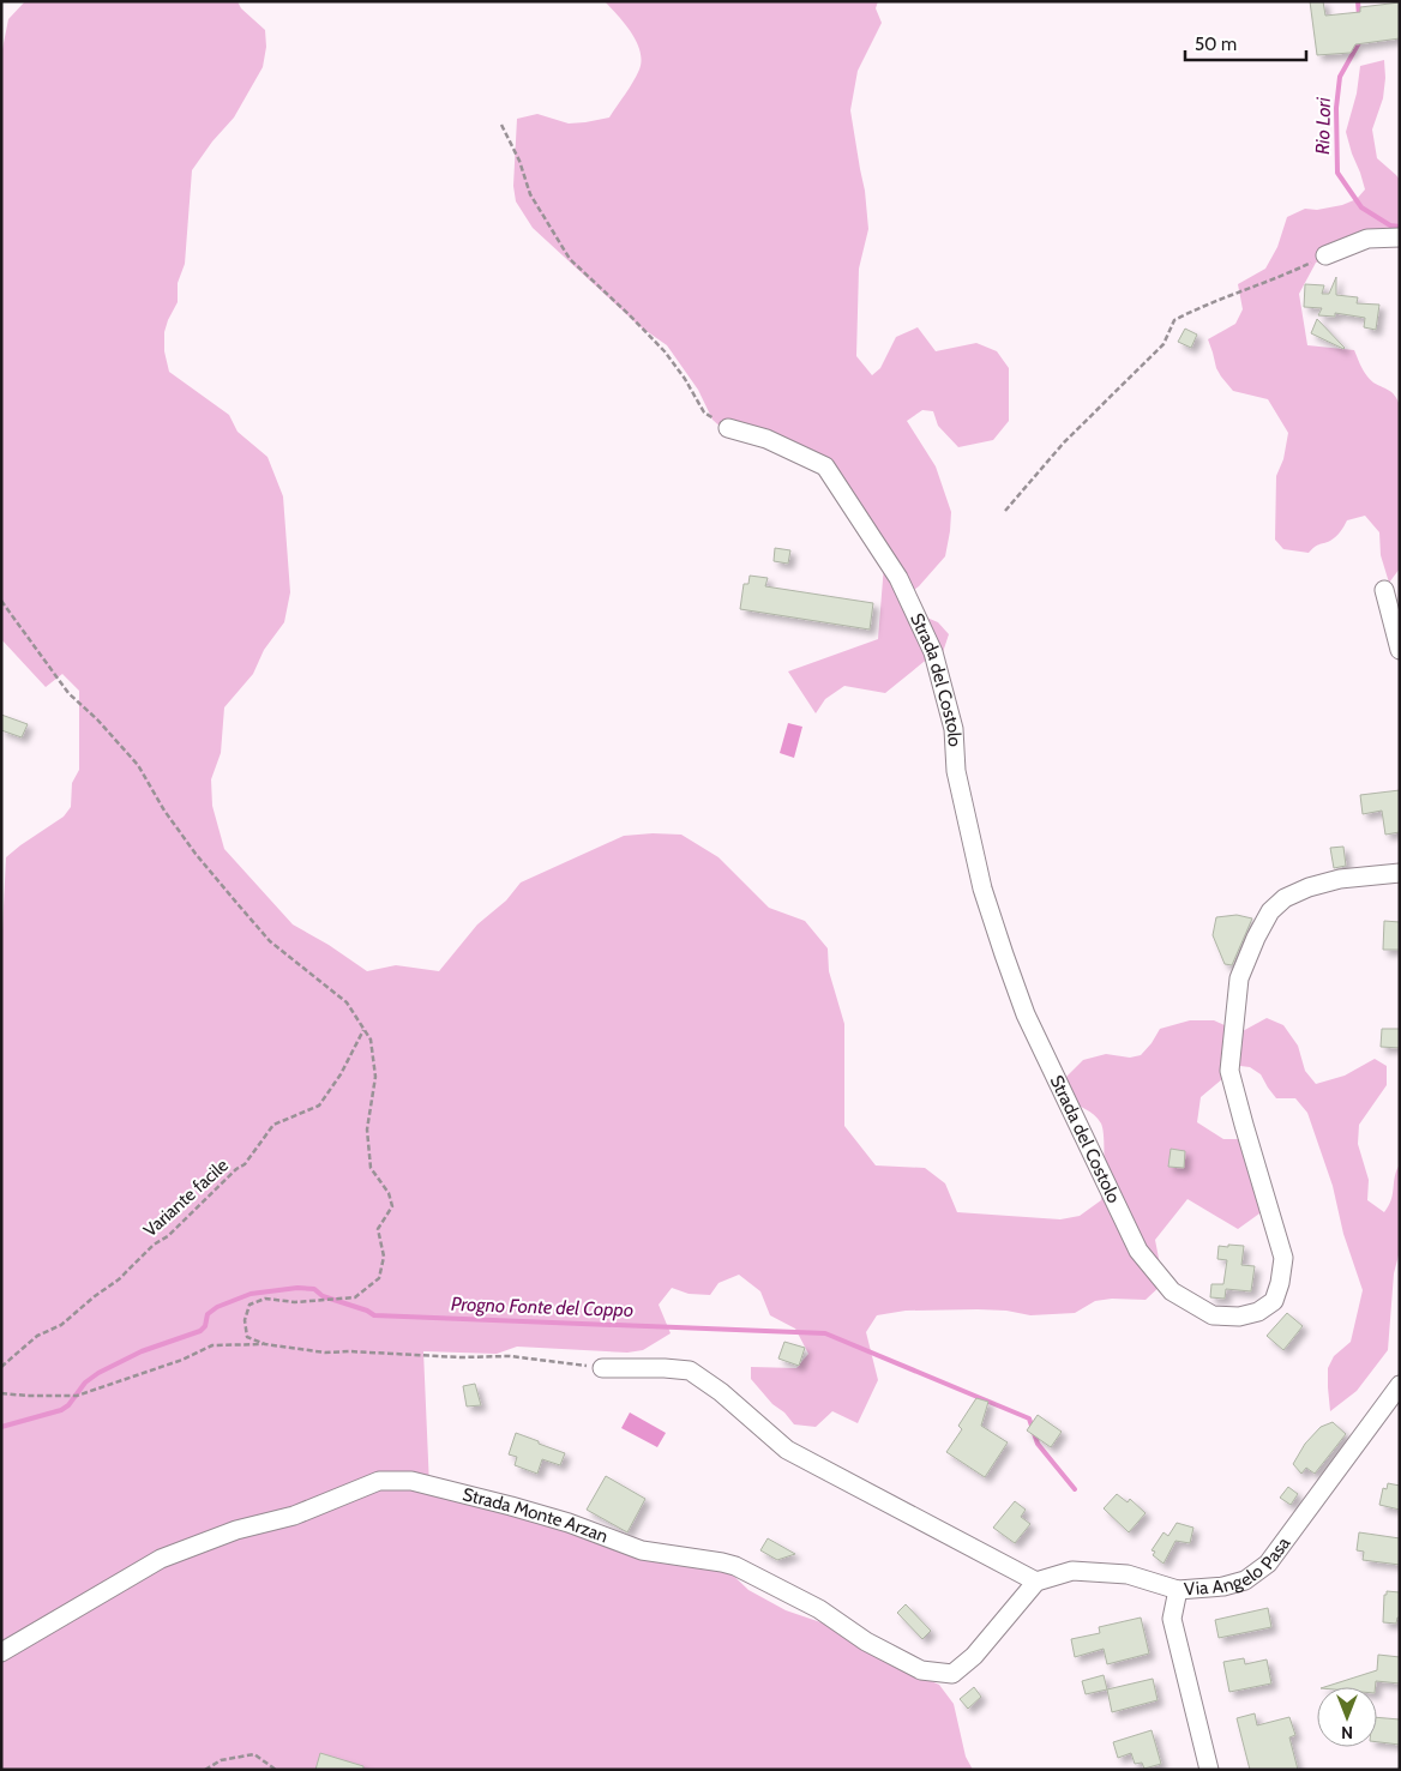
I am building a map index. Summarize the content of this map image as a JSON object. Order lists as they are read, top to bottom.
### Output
{
  "streets": {
    "street": ["Strada del Costolo", "Strada Monte Arzan", "Via Angelo Pasa"],
    "path": ["Variante facile"]
  },
  "water": ["Rio Lori", "Progno Fonte del Coppo"],
  "scale_bar": "50 m",
  "north": "bottom"
}
